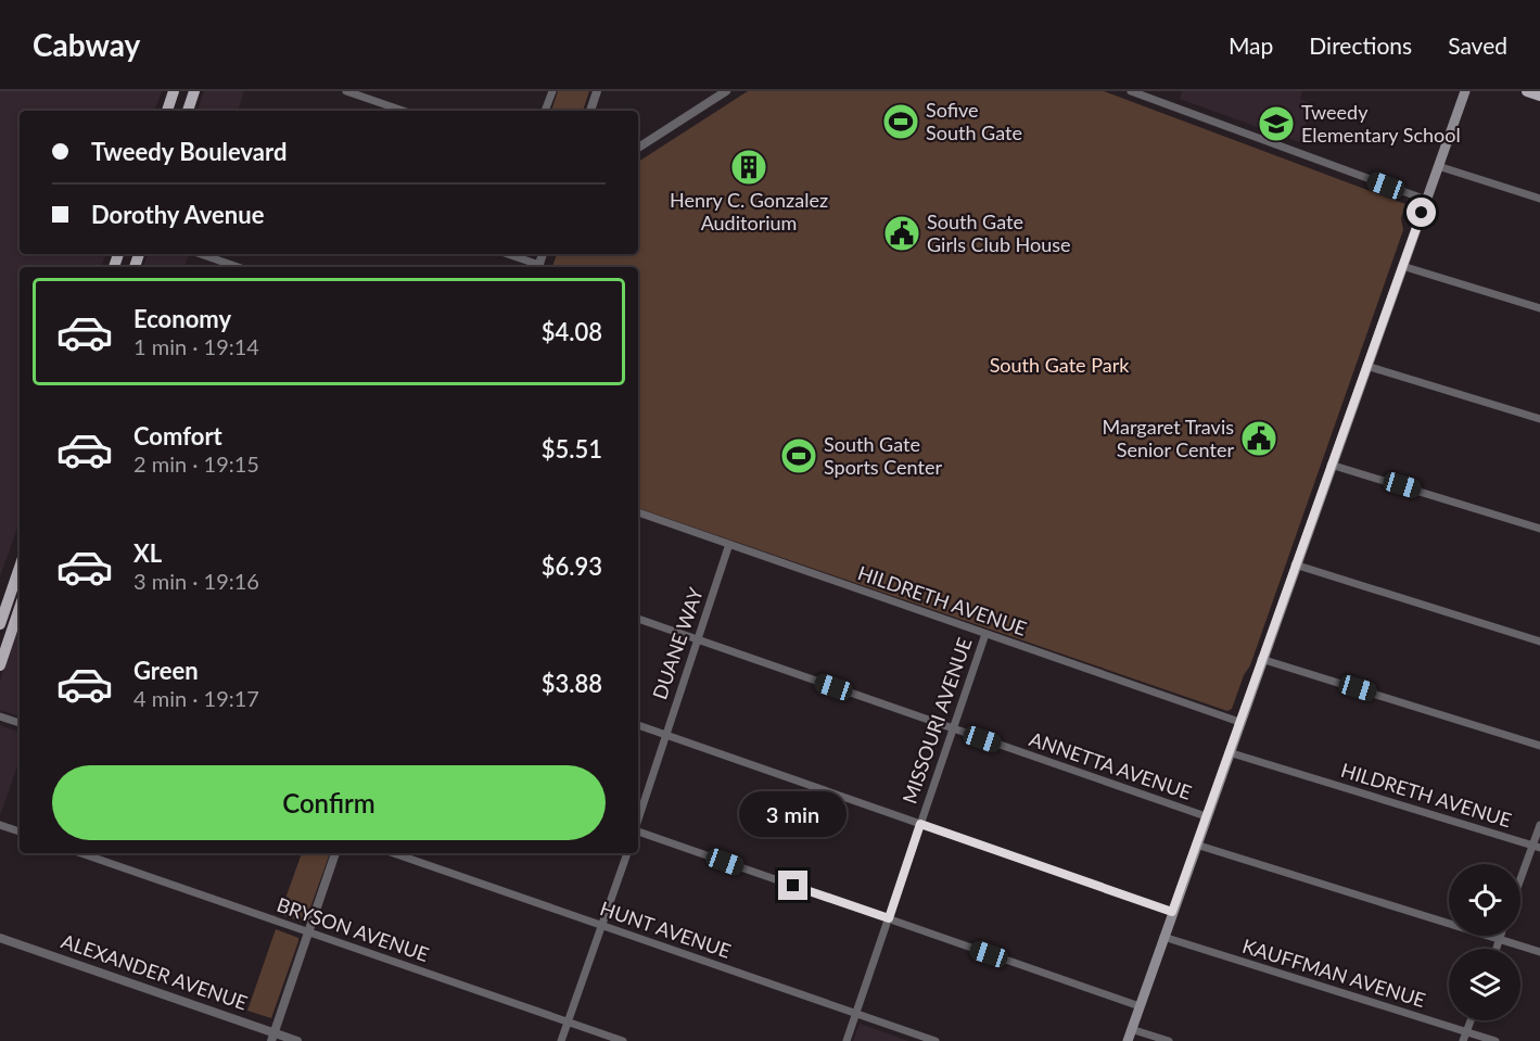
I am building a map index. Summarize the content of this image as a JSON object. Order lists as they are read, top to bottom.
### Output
{
  "streets": {
    "street": [
      "HILDRETH AVENUE",
      "DUANE WAY",
      "MISSOURI AVENUE",
      "ANNETTA AVENUE",
      "BRYSON AVENUE",
      "HUNT AVENUE",
      "ALEXANDER AVENUE",
      "KAUFFMAN AVENUE"
    ]
  },
  "crossings": [
    ["HILDRETH AVENUE", "DUANE WAY"],
    ["HILDRETH AVENUE", "MISSOURI AVENUE"],
    ["DUANE WAY", "ANNETTA AVENUE"],
    ["MISSOURI AVENUE", "ANNETTA AVENUE"],
    ["MISSOURI AVENUE", "HUNT AVENUE"]
  ],
  "parks": ["South Gate Park"],
  "places": {
    "sports": ["Sofive South Gate", "South Gate Sports Center"],
    "school or university": ["Tweedy Elementary School"],
    "building": ["Henry C. Gonzalez Auditorium"],
    "public building": ["South Gate Girls Club House", "Margaret Travis Senior Center"]
  },
  "page": {
    "header": "Cabway",
    "nav": ["Map", "Directions", "Saved"],
    "banner": ["Tweedy Boulevard", "Dorothy Avenue"],
    "list": [
      {
        "name": "Economy",
        "note": "1 min · 19:14",
        "value": "$4.08"
      },
      {
        "name": "Comfort",
        "note": "2 min · 19:15",
        "value": "$5.51"
      },
      {
        "name": "XL",
        "note": "3 min · 19:16",
        "value": "$6.93"
      },
      {
        "name": "Green",
        "note": "4 min · 19:17",
        "value": "$3.88"
      }
    ],
    "buttons": "Confirm",
    "bubble": "3 min"
  }
}
